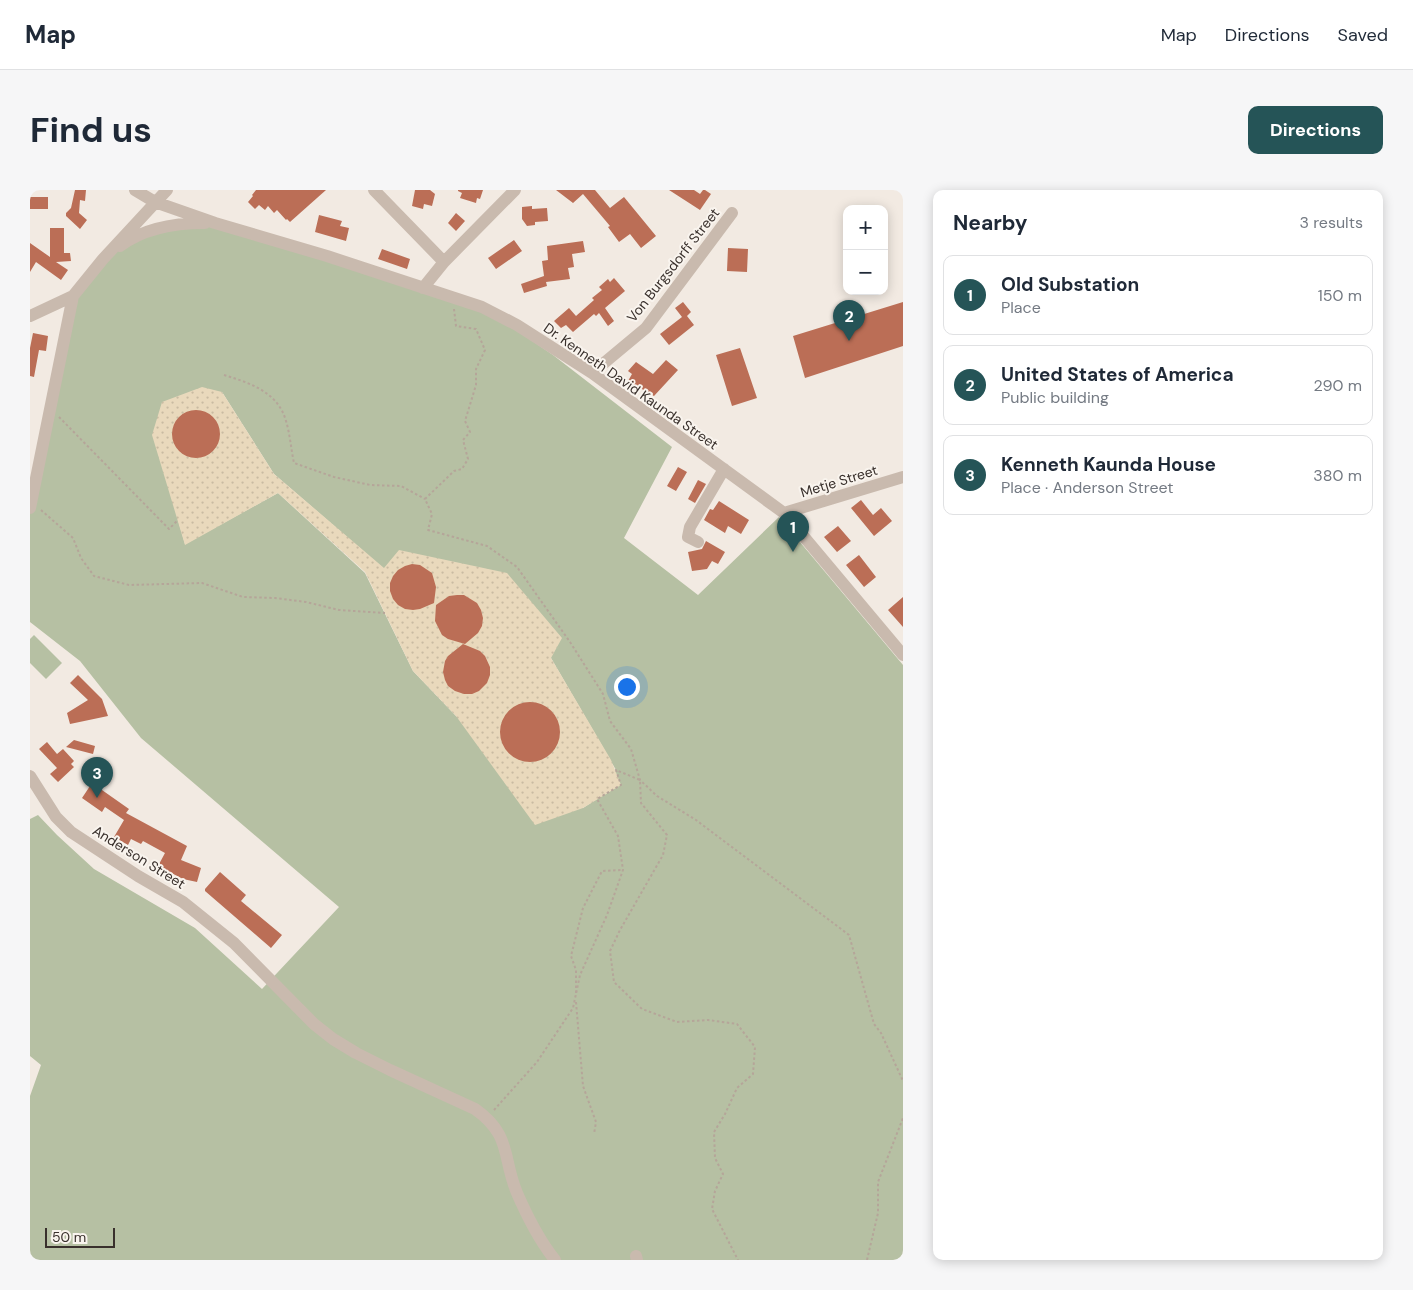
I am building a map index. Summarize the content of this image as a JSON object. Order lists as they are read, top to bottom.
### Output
{
  "streets": {
    "street": [
      "Von Burgsdorff Street",
      "Dr. Kenneth David Kaunda Street",
      "Metje Street",
      "Anderson Street"
    ]
  },
  "crossings": [
    ["Von Burgsdorff Street", "Dr. Kenneth David Kaunda Street"],
    ["Dr. Kenneth David Kaunda Street", "Metje Street"]
  ],
  "scale_bar": "50 m",
  "page": {
    "header": "Map",
    "nav": ["Map", "Directions", "Saved"],
    "buttons": "Directions",
    "title": "Find us",
    "heading": ["Nearby", "3 results"],
    "map_buttons": ["+", "−"],
    "list": [
      {
        "mark": "1",
        "name": "Old Substation",
        "note": "Place",
        "value": "150 m"
      },
      {
        "mark": "2",
        "name": "United States of America",
        "note": "Public building",
        "value": "290 m"
      },
      {
        "mark": "3",
        "name": "Kenneth Kaunda House",
        "note": "Place · Anderson Street",
        "value": "380 m"
      }
    ],
    "pins": ["2", "1", "3"],
    "scale": "50 m"
  }
}
